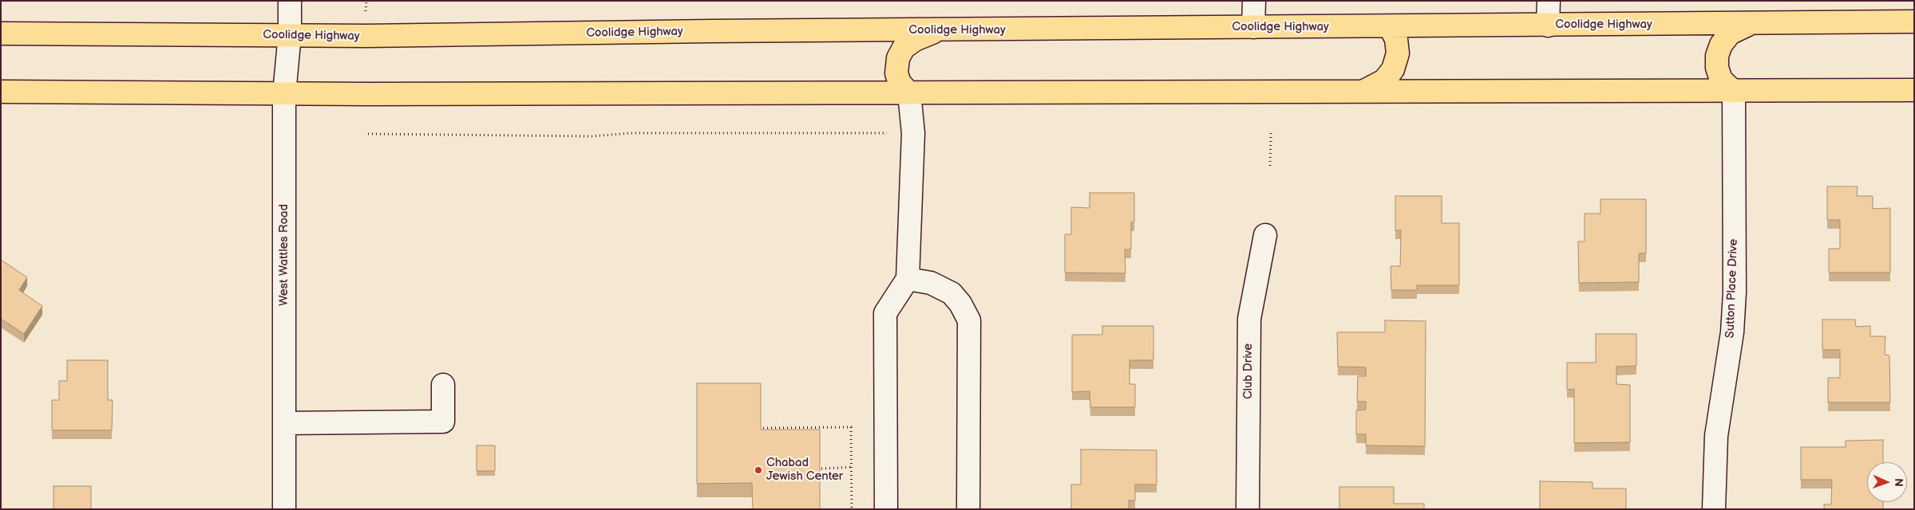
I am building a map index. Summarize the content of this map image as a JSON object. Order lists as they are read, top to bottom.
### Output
{
  "streets": {
    "main road": ["Coolidge Highway"],
    "street": ["West Wattles Road", "Sutton Place Drive", "Club Drive"]
  },
  "crossings": [
    ["Coolidge Highway", "West Wattles Road"]
  ],
  "places": ["Chabad Jewish Center"],
  "north": "right"
}
